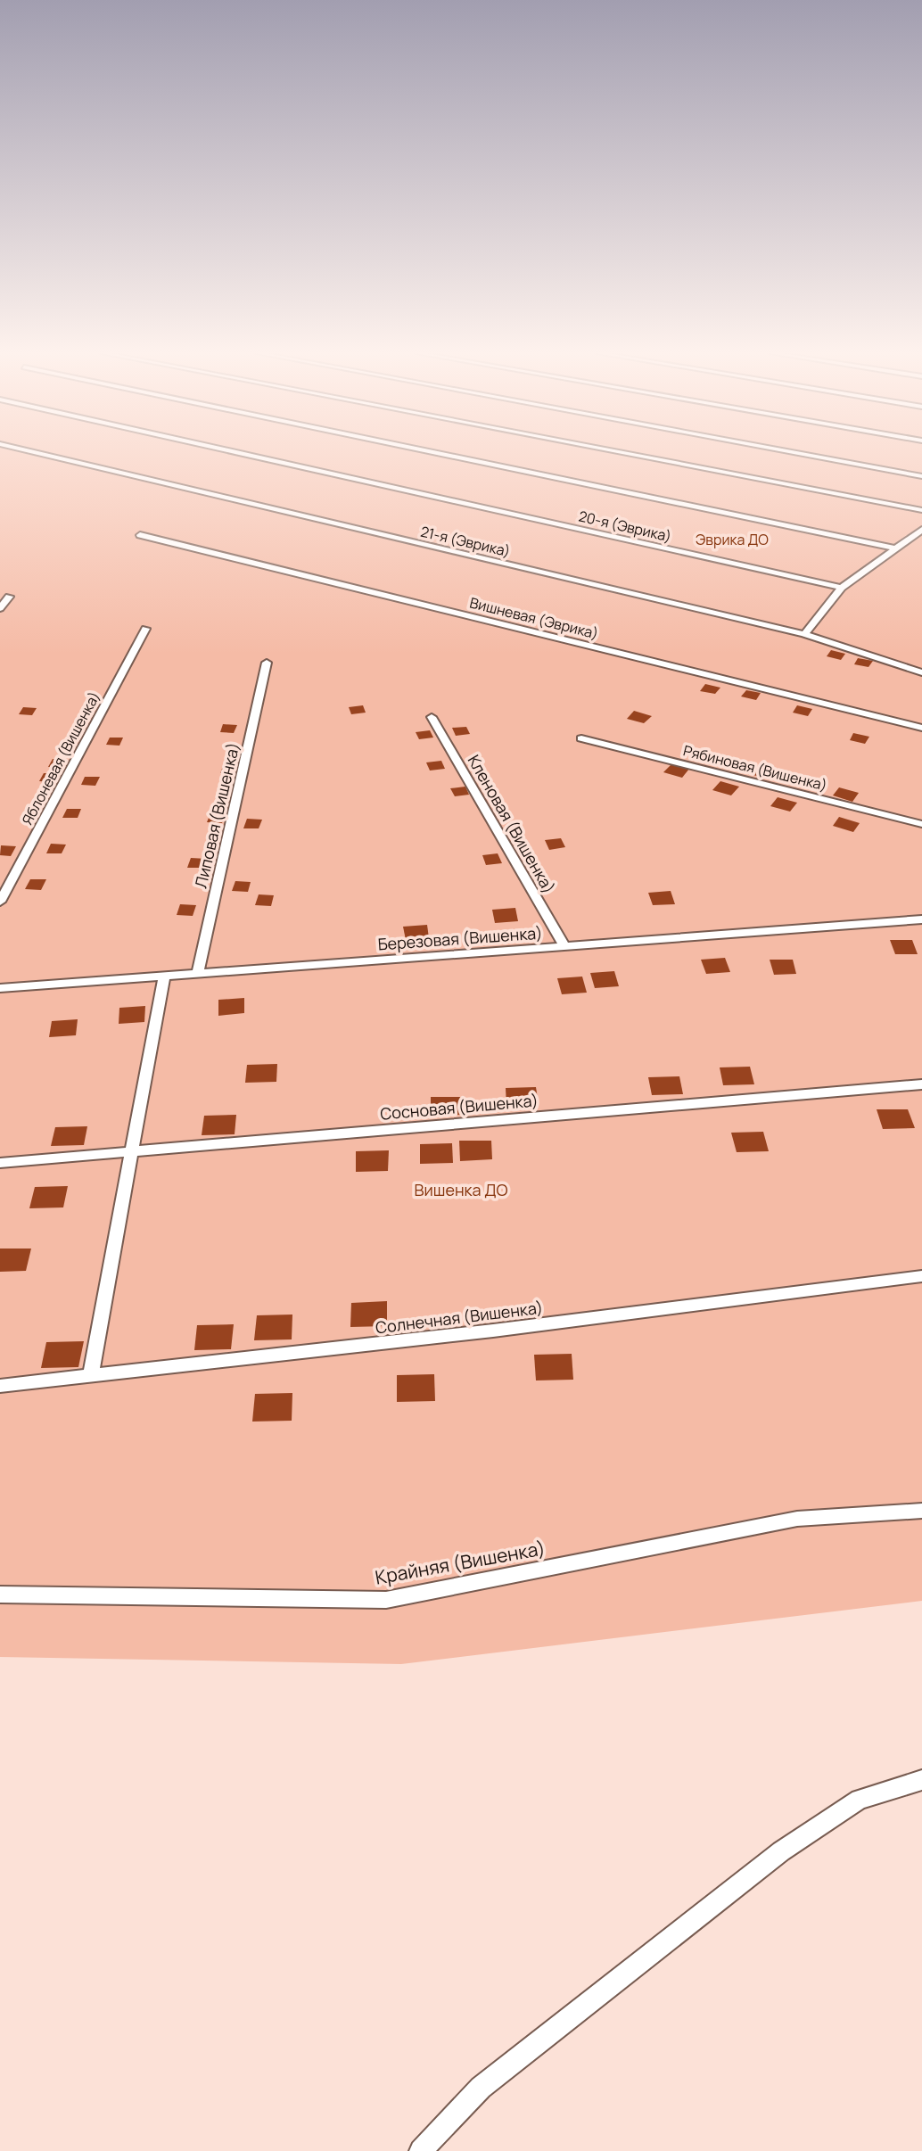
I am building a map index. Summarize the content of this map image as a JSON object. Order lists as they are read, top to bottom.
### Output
{
  "streets": {
    "lane": [
      "20-я (Эврика)",
      "21-я (Эврика)",
      "Вишневая (Эврика)",
      "Яблоневая (Вишенка)",
      "Рябиновая (Вишенка)",
      "Липовая (Вишенка)",
      "Кленовая (Вишенка)",
      "Березовая (Вишенка)",
      "Сосновая (Вишенка)",
      "Солнечная (Вишенка)",
      "Крайняя (Вишенка)"
    ]
  },
  "crossings": [
    ["Липовая (Вишенка)", "Березовая (Вишенка)"],
    ["Кленовая (Вишенка)", "Березовая (Вишенка)"]
  ],
  "parks": ["Эврика ДО", "Вишенка ДО"]
}
